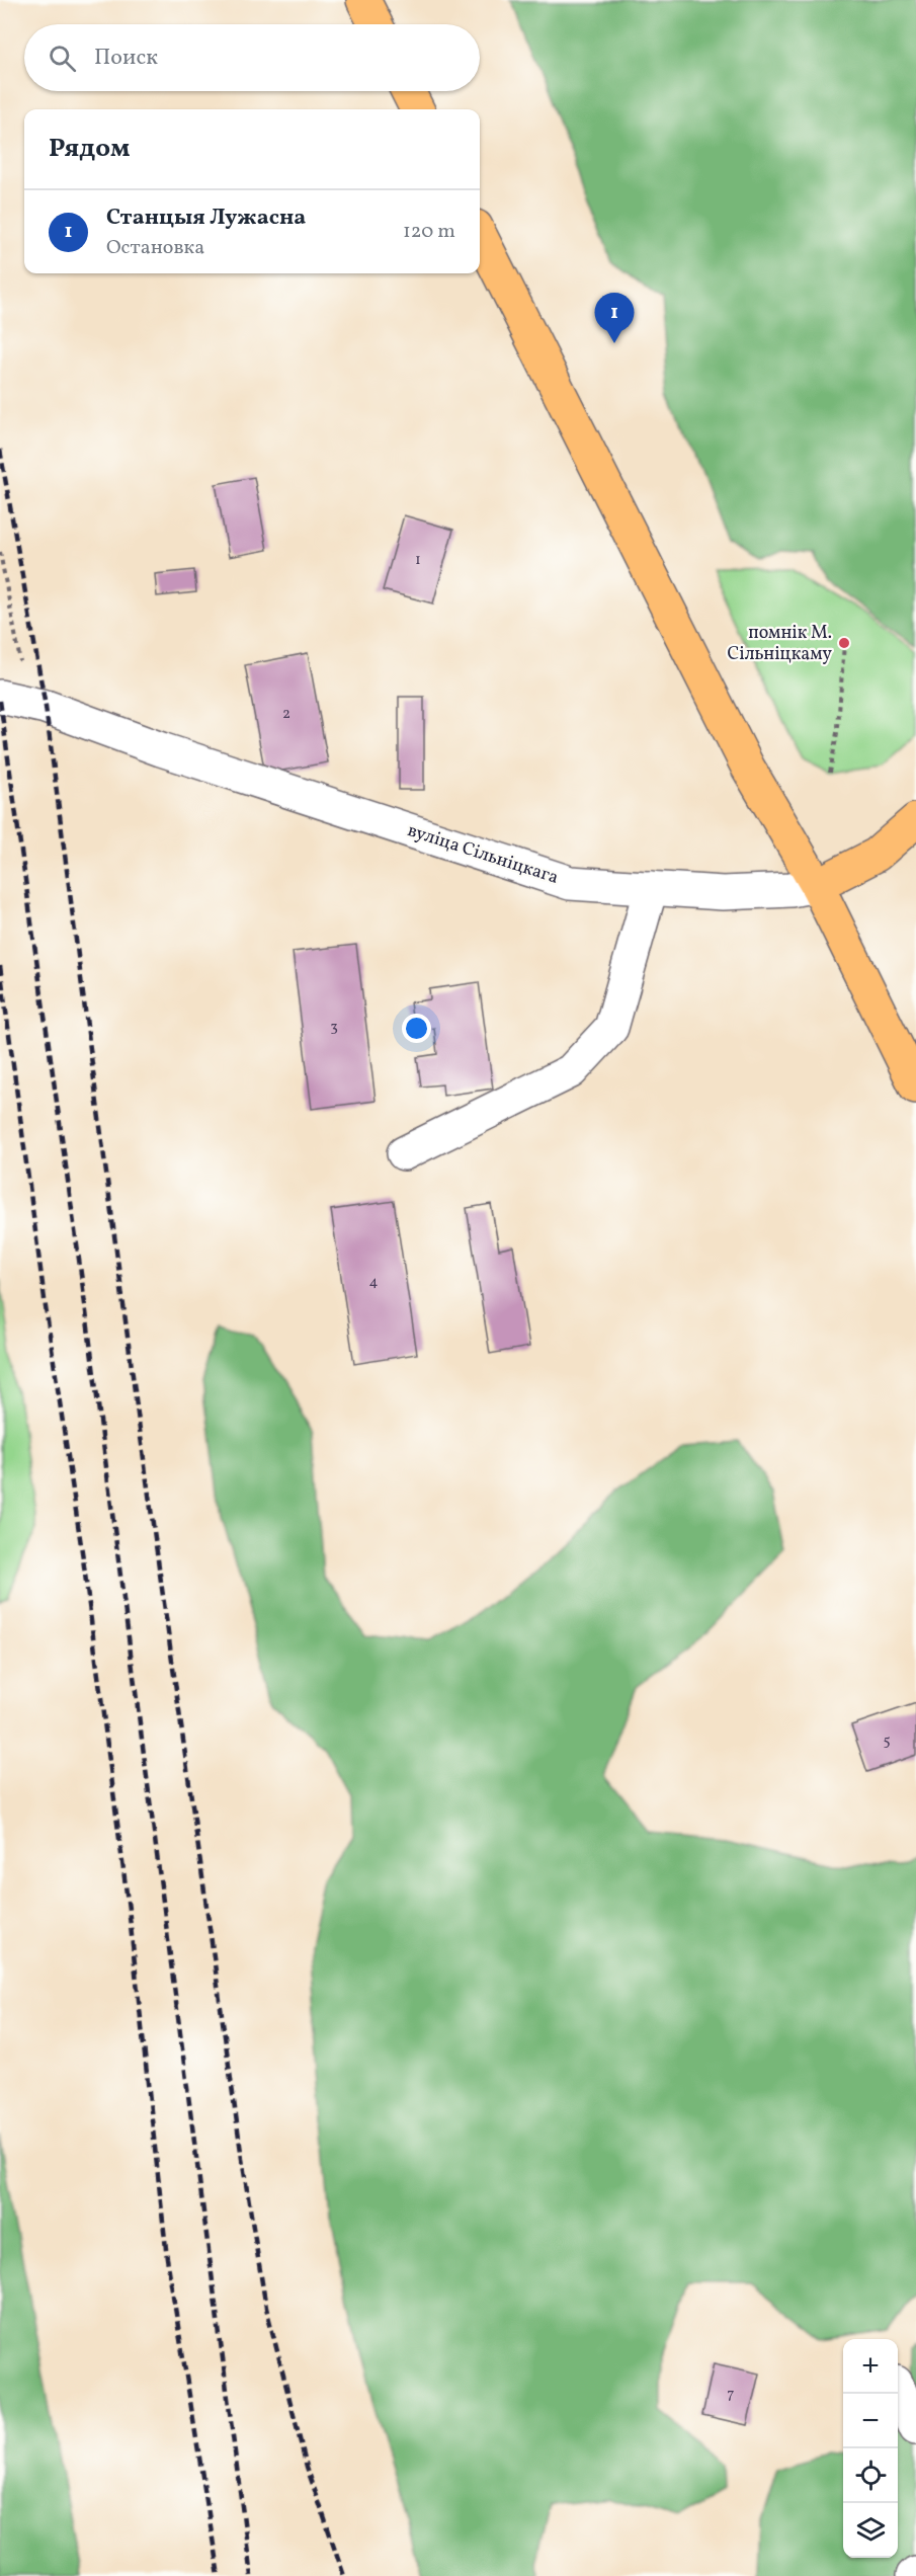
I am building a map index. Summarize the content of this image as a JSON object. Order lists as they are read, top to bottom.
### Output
{
  "streets": {
    "street": ["вуліца Сільніцкага"]
  },
  "places": ["помнік М. Сільніцкаму"],
  "house_numbers": [
    "1",
    "2",
    "3",
    "4",
    "5",
    "7"
  ],
  "page": {
    "search": "Поиск",
    "heading": "Рядом",
    "list": [
      {
        "mark": "1",
        "name": "Станцыя Лужасна",
        "note": "Остановка",
        "value": "120 m"
      }
    ],
    "pins": "1",
    "map_buttons": ["+", "−"]
  }
}
